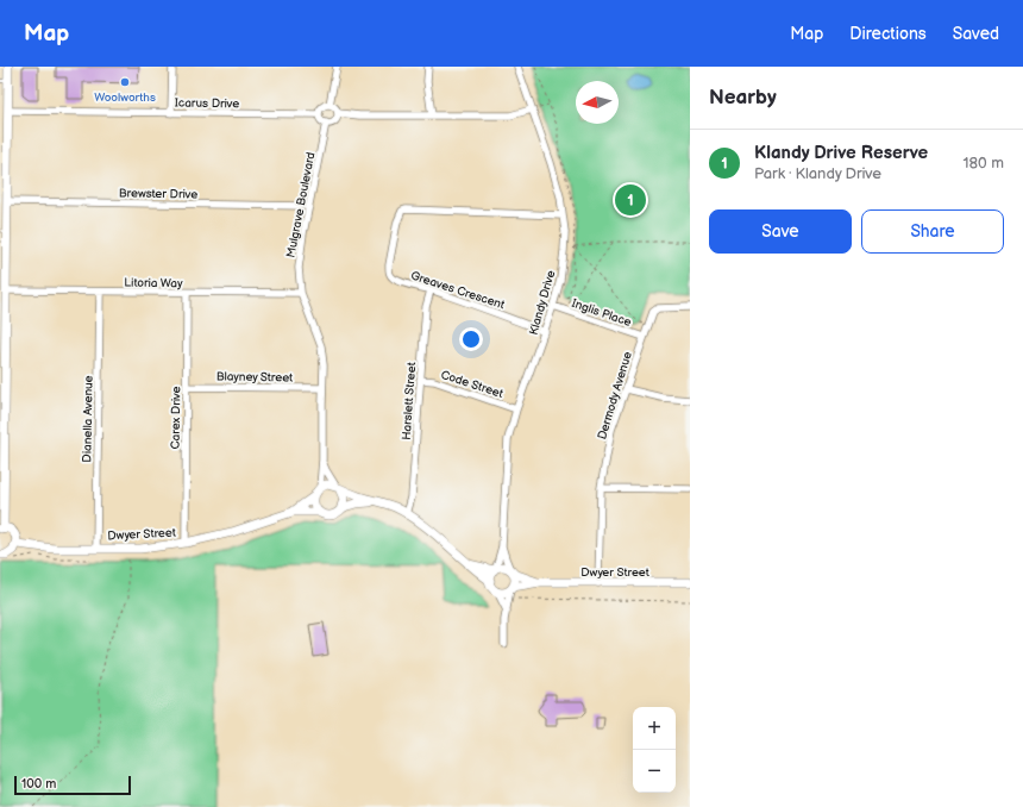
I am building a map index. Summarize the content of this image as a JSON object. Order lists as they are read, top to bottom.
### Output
{
  "streets": {
    "street": [
      "Icarus Drive",
      "Brewster Drive",
      "Mulgrave Boulevard",
      "Litoria Way",
      "Greaves Crescent",
      "Klandy Drive",
      "Inglis Place",
      "Blayney Street",
      "Code Street",
      "Dermody Avenue",
      "Harslett Street",
      "Carex Drive",
      "Dianella Avenue",
      "Dwyer Street"
    ]
  },
  "crossings": [
    ["Icarus Drive", "Mulgrave Boulevard"],
    ["Brewster Drive", "Mulgrave Boulevard"],
    ["Mulgrave Boulevard", "Litoria Way"],
    ["Mulgrave Boulevard", "Blayney Street"],
    ["Mulgrave Boulevard", "Dwyer Street"],
    ["Litoria Way", "Carex Drive"],
    ["Litoria Way", "Dianella Avenue"],
    ["Greaves Crescent", "Klandy Drive"],
    ["Greaves Crescent", "Harslett Street"],
    ["Klandy Drive", "Inglis Place"],
    ["Klandy Drive", "Code Street"],
    ["Klandy Drive", "Dwyer Street"],
    ["Inglis Place", "Dermody Avenue"],
    ["Blayney Street", "Carex Drive"],
    ["Code Street", "Harslett Street"],
    ["Dermody Avenue", "Dwyer Street"],
    ["Carex Drive", "Dwyer Street"],
    ["Dianella Avenue", "Dwyer Street"]
  ],
  "places": ["Woolworths"],
  "scale_bar": "100 m",
  "north": "left",
  "page": {
    "header": "Map",
    "nav": ["Map", "Directions", "Saved"],
    "heading": "Nearby",
    "list": [
      {
        "mark": "1",
        "name": "Klandy Drive Reserve",
        "note": "Park · Klandy Drive",
        "value": "180 m"
      }
    ],
    "pins": "1",
    "buttons": ["Save", "Share"],
    "map_buttons": ["+", "−"],
    "scale": "100 m"
  }
}
